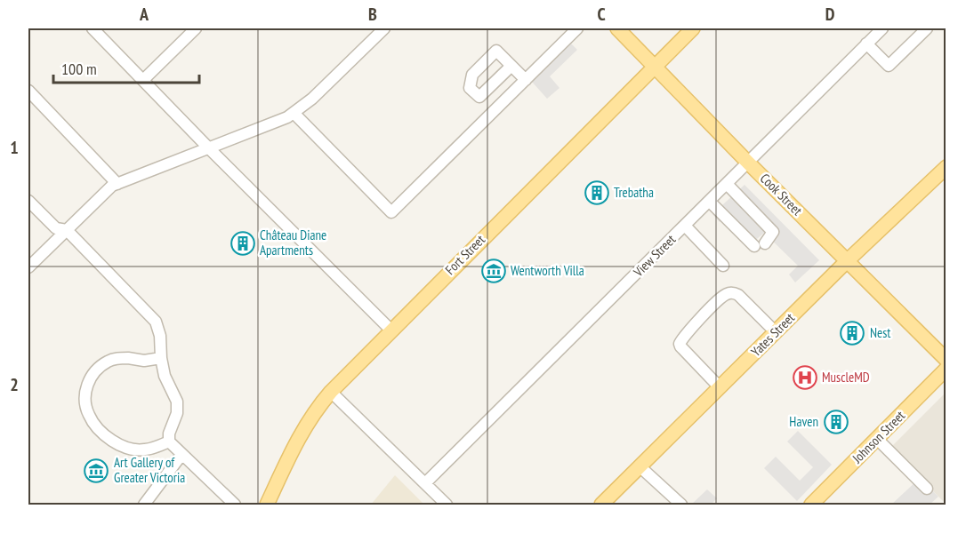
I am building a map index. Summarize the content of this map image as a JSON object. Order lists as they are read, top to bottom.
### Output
{
  "streets": {
    "main road": [
      "Cook Street",
      "Fort Street",
      "Yates Street",
      "Johnson Street"
    ],
    "street": ["View Street"]
  },
  "crossings": [
    ["Cook Street", "Fort Street"],
    ["Cook Street", "View Street"],
    ["Cook Street", "Yates Street"]
  ],
  "places": {
    "building": [
      "Trebatha",
      "Château Diane Apartments",
      "Nest",
      "Haven"
    ],
    "museum": ["Wentworth Villa", "Art Gallery of Greater Victoria"],
    "hospital": ["MuscleMD"]
  },
  "scale_bar": "100 m",
  "grid": {
    "columns": [
      "A",
      "B",
      "C",
      "D"
    ],
    "rows": ["1", "2"]
  }
}
